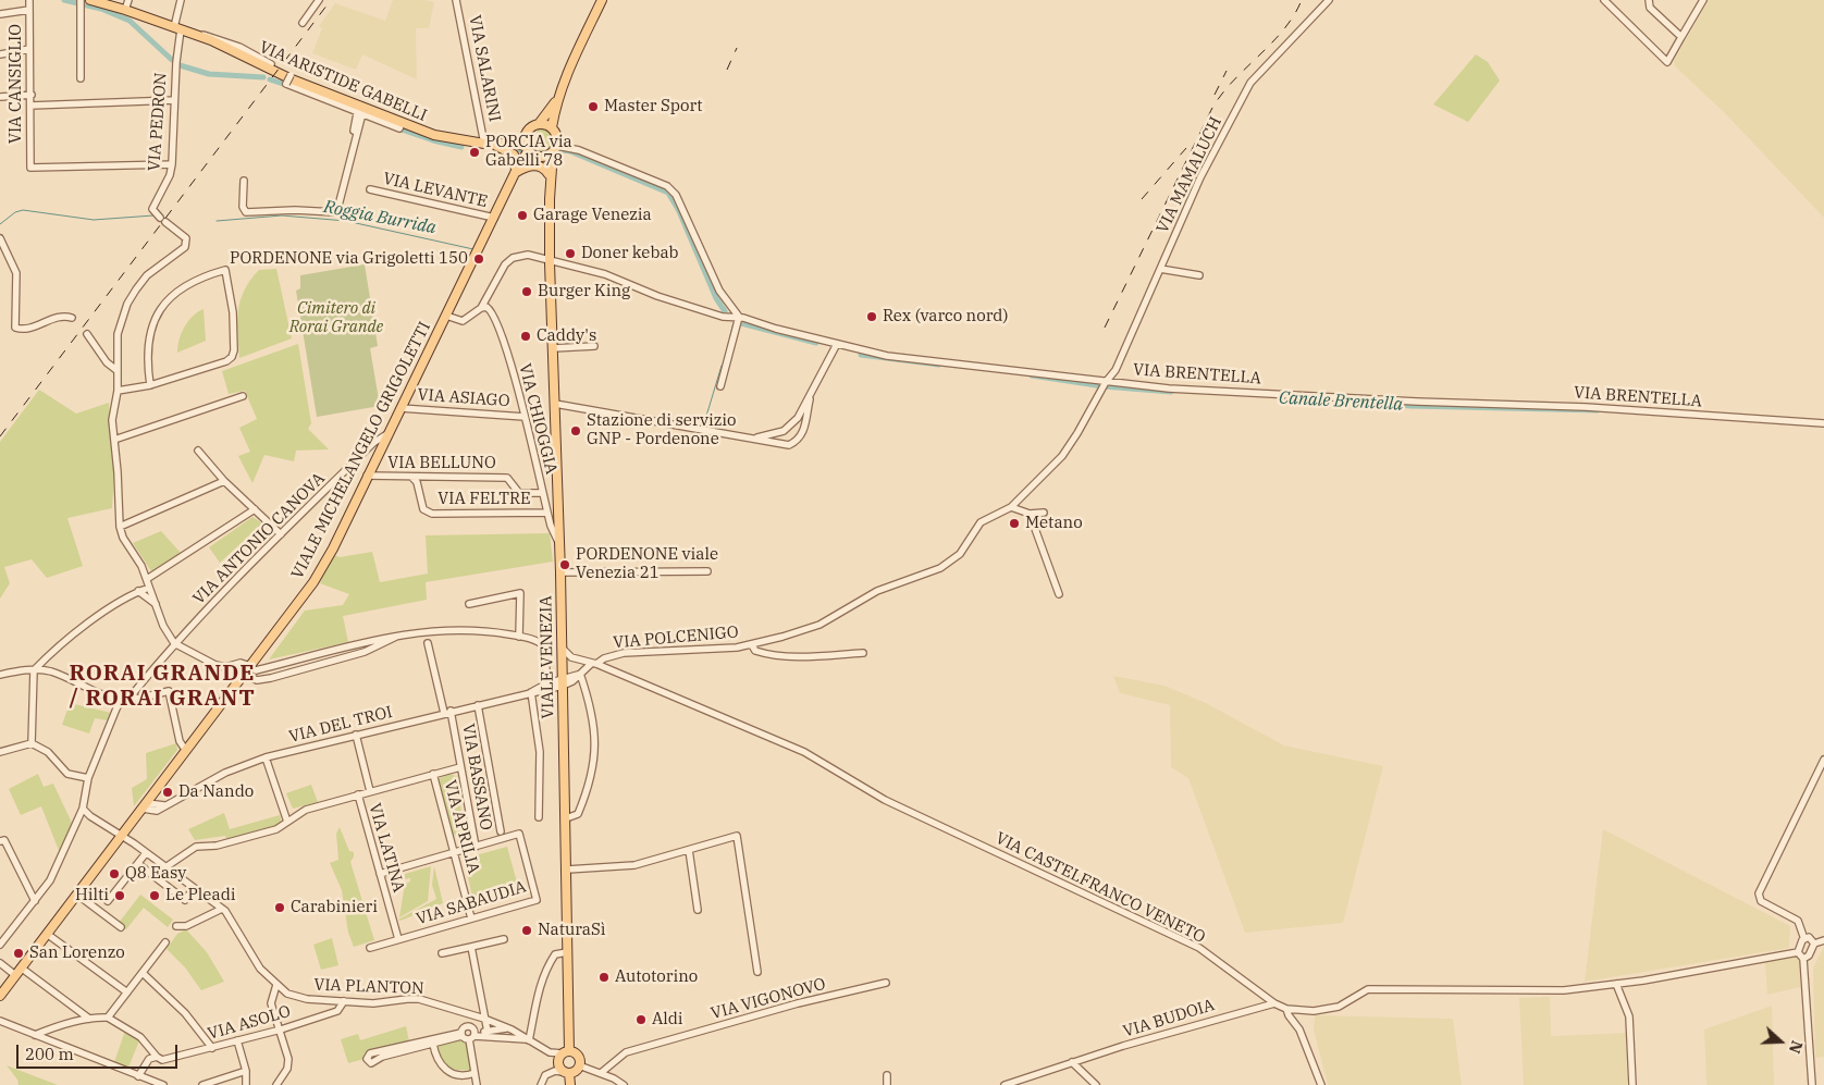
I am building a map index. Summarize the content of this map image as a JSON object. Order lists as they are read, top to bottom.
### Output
{
  "streets": {
    "main road": ["VIA ARISTIDE GABELLI", "VIALE MICHELANGELO GRIGOLETTI", "VIALE VENEZIA"],
    "street": [
      "VIA SALARINI",
      "VIA CANSIGLIO",
      "VIA PEDRON",
      "VIA MAMALUCH",
      "VIA LEVANTE",
      "VIA BRENTELLA",
      "VIA ASIAGO",
      "VIA CHIOGGIA",
      "VIA BELLUNO",
      "VIA FELTRE",
      "VIA ANTONIO CANOVA",
      "VIA POLCENIGO",
      "VIA DEL TROI",
      "VIA BASSANO",
      "VIA APRILIA",
      "VIA LATINA",
      "VIA CASTELFRANCO VENETO",
      "VIA SABAUDIA",
      "VIA PLANTON",
      "VIA VIGONOVO",
      "VIA BUDOIA",
      "VIA ASOLO"
    ]
  },
  "crossings": [
    ["VIA SALARINI", "VIA ARISTIDE GABELLI"],
    ["VIA ARISTIDE GABELLI", "VIA PEDRON"],
    ["VIA ARISTIDE GABELLI", "VIALE MICHELANGELO GRIGOLETTI"],
    ["VIA CANSIGLIO", "VIA PEDRON"],
    ["VIA MAMALUCH", "VIA BRENTELLA"],
    ["VIA MAMALUCH", "VIA POLCENIGO"],
    ["VIA LEVANTE", "VIALE MICHELANGELO GRIGOLETTI"],
    ["VIA BRENTELLA", "VIALE VENEZIA"],
    ["VIA ASIAGO", "VIA CHIOGGIA"],
    ["VIA ASIAGO", "VIALE MICHELANGELO GRIGOLETTI"],
    ["VIA CHIOGGIA", "VIA BELLUNO"],
    ["VIA CHIOGGIA", "VIA FELTRE"],
    ["VIA CHIOGGIA", "VIALE VENEZIA"],
    ["VIALE MICHELANGELO GRIGOLETTI", "VIA BELLUNO"],
    ["VIALE MICHELANGELO GRIGOLETTI", "VIA ANTONIO CANOVA"],
    ["VIALE MICHELANGELO GRIGOLETTI", "VIA DEL TROI"],
    ["VIALE MICHELANGELO GRIGOLETTI", "VIA PLANTON"],
    ["VIA BELLUNO", "VIA FELTRE"],
    ["VIA POLCENIGO", "VIA CASTELFRANCO VENETO"],
    ["VIALE VENEZIA", "VIA DEL TROI"],
    ["VIALE VENEZIA", "VIA CASTELFRANCO VENETO"],
    ["VIALE VENEZIA", "VIA PLANTON"],
    ["VIA DEL TROI", "VIA BASSANO"],
    ["VIA BASSANO", "VIA SABAUDIA"],
    ["VIA APRILIA", "VIA SABAUDIA"],
    ["VIA LATINA", "VIA SABAUDIA"],
    ["VIA CASTELFRANCO VENETO", "VIA BUDOIA"],
    ["VIA PLANTON", "VIA ASOLO"]
  ],
  "districts": ["RORAI GRANDE / RORAI GRANT"],
  "water": ["Roggia Burrida", "Canale Brentella"],
  "parks": ["Cimitero di Rorai Grande"],
  "places": [
    "Master Sport",
    "PORCIA via Gabelli 78",
    "Garage Venezia",
    "Doner kebab",
    "PORDENONE via Grigoletti 150",
    "Burger King",
    "Rex (varco nord)",
    "Caddy's",
    "Stazione di servizio GNP - Pordenone",
    "Metano",
    "PORDENONE viale Venezia 21",
    "Da Nando",
    "Q8 Easy",
    "Hilti",
    "Le Pleadi",
    "Carabinieri",
    "NaturaSì",
    "San Lorenzo",
    "Autotorino",
    "Aldi"
  ],
  "scale_bar": "200 m",
  "north": "right"
}
